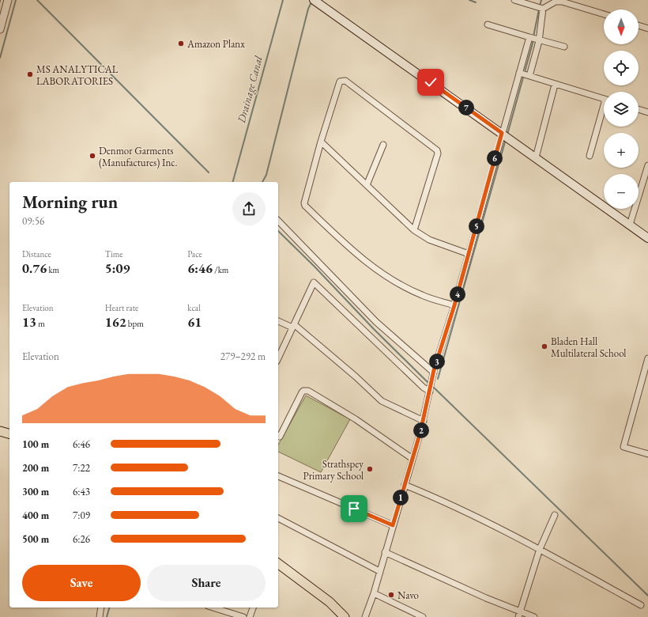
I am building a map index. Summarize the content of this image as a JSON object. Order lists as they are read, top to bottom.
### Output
{
  "water": ["Drainage Canal"],
  "places": [
    "Amazon Planx",
    "MS ANALYTICAL LABORATORIES",
    "Denmor Garments (Manufactures) Inc.",
    "Bladen Hall Multilateral School",
    "Strathspey Primary School",
    "Navo"
  ],
  "north": "bottom",
  "page": {
    "map_buttons": ["+", "−"],
    "pins": [
      "7",
      "6",
      "5",
      "4",
      "3",
      "2",
      "1"
    ],
    "heading": ["Morning run", "09:56"],
    "stats": [
      ["Distance", "0.76 km"],
      ["Time", "5:09"],
      ["Pace", "6:46 /km"],
      ["Elevation", "13 m"],
      ["Heart rate", "162 bpm"],
      ["kcal", "61"]
    ],
    "chart": ["Elevation", "279–292 m"],
    "list": [
      {
        "name": "100 m",
        "note": "6:46"
      },
      {
        "name": "200 m",
        "note": "7:22"
      },
      {
        "name": "300 m",
        "note": "6:43"
      },
      {
        "name": "400 m",
        "note": "7:09"
      },
      {
        "name": "500 m",
        "note": "6:26"
      }
    ],
    "buttons": ["Save", "Share"]
  }
}
